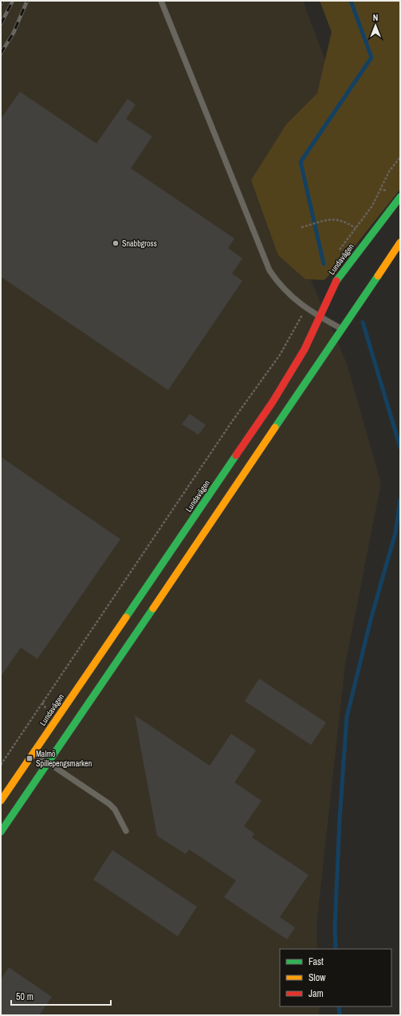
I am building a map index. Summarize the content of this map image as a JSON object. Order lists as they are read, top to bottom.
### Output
{
  "streets": {
    "main road": ["Lundavägen"]
  },
  "places": {
    "other": ["Snabbgross"],
    "transit": ["Malmö Spillepengsmarken"]
  },
  "legend": ["Fast", "Slow", "Jam"],
  "scale_bar": "50 m",
  "north": "top"
}
